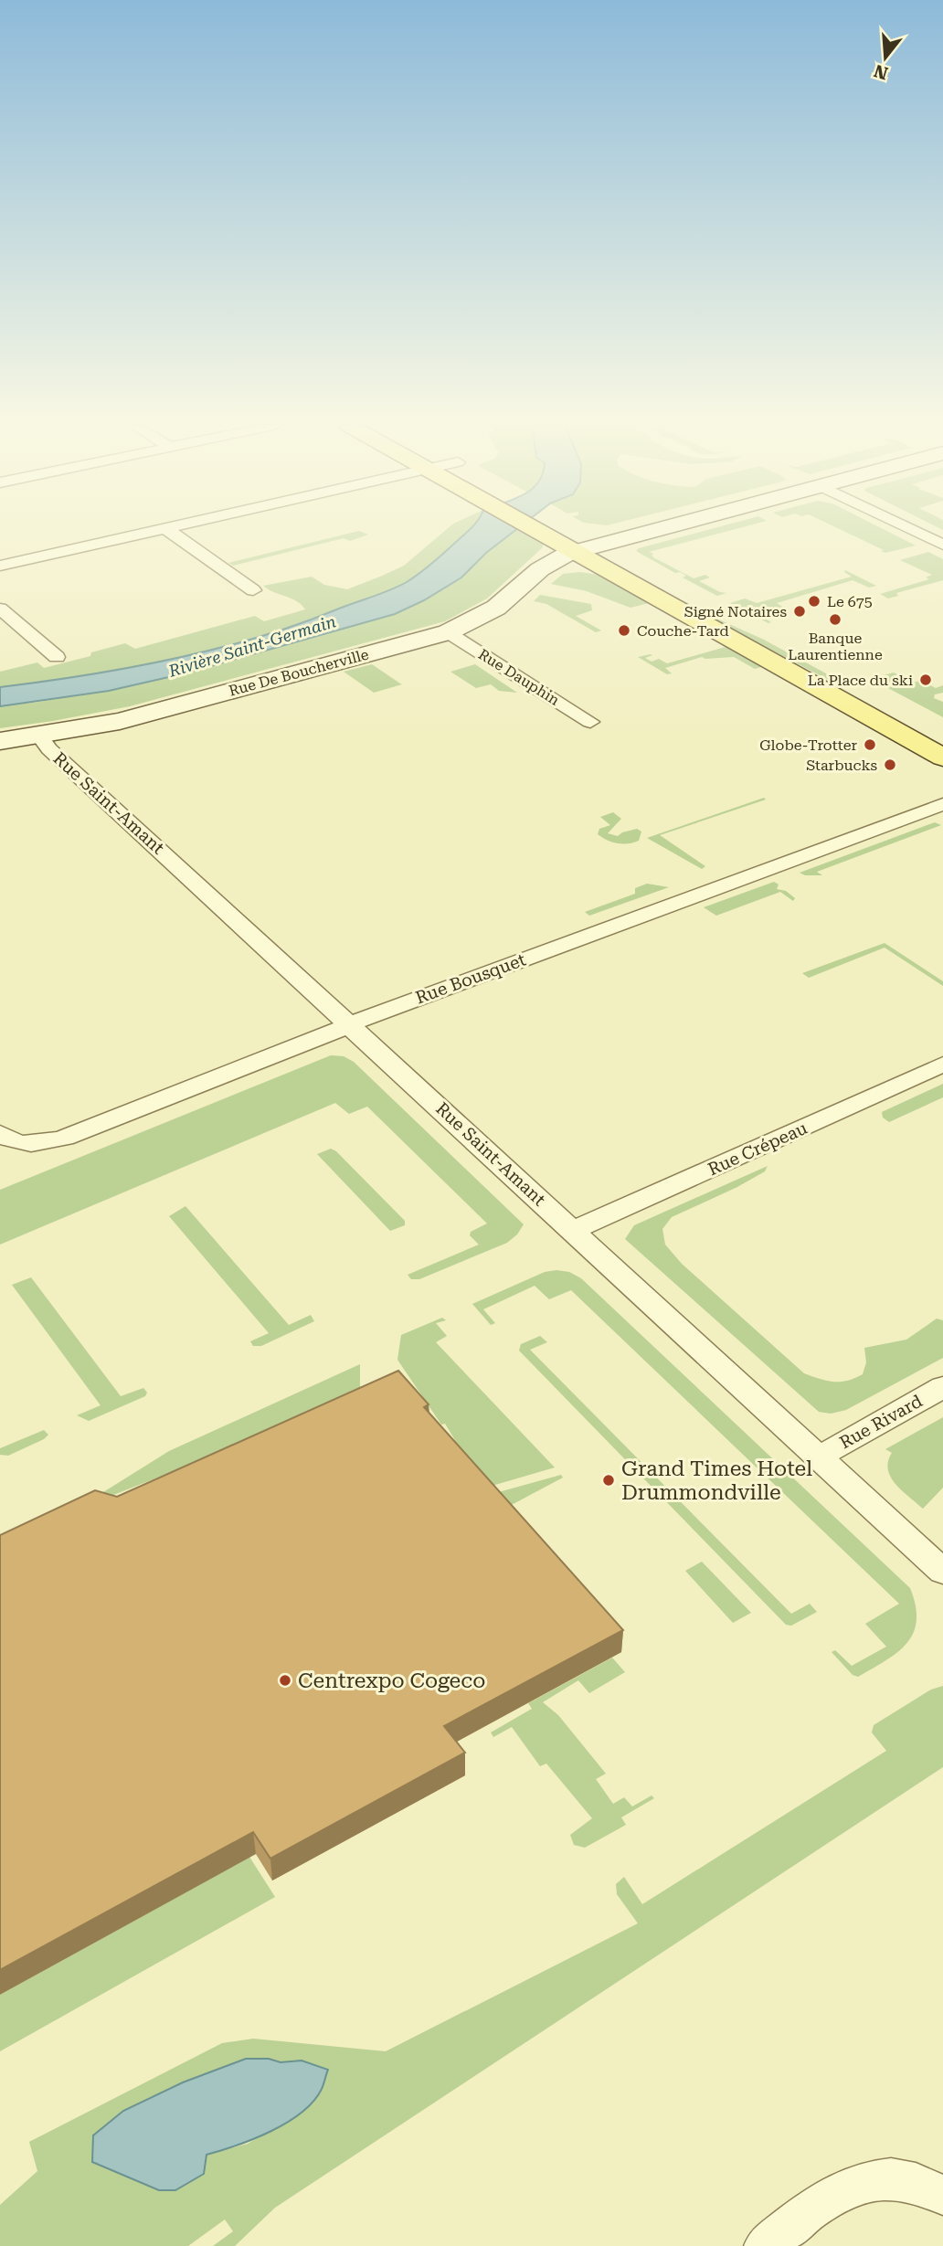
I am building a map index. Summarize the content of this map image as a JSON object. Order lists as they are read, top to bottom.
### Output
{
  "streets": {
    "street": [
      "Rue De Boucherville",
      "Rue Dauphin",
      "Rue Saint-Amant",
      "Rue Bousquet",
      "Rue Crépeau",
      "Rue Rivard"
    ]
  },
  "crossings": [
    ["Rue De Boucherville", "Rue Dauphin"],
    ["Rue De Boucherville", "Rue Saint-Amant"],
    ["Rue Saint-Amant", "Rue Bousquet"],
    ["Rue Saint-Amant", "Rue Crépeau"],
    ["Rue Saint-Amant", "Rue Rivard"]
  ],
  "water": ["Rivière Saint-Germain"],
  "places": [
    "Le 675",
    "Signé Notaires",
    "Banque Laurentienne",
    "Couche-Tard",
    "La Place du ski",
    "Globe-Trotter",
    "Starbucks",
    "Grand Times Hotel Drummondville",
    "Centrexpo Cogeco"
  ],
  "north": "bottom"
}
